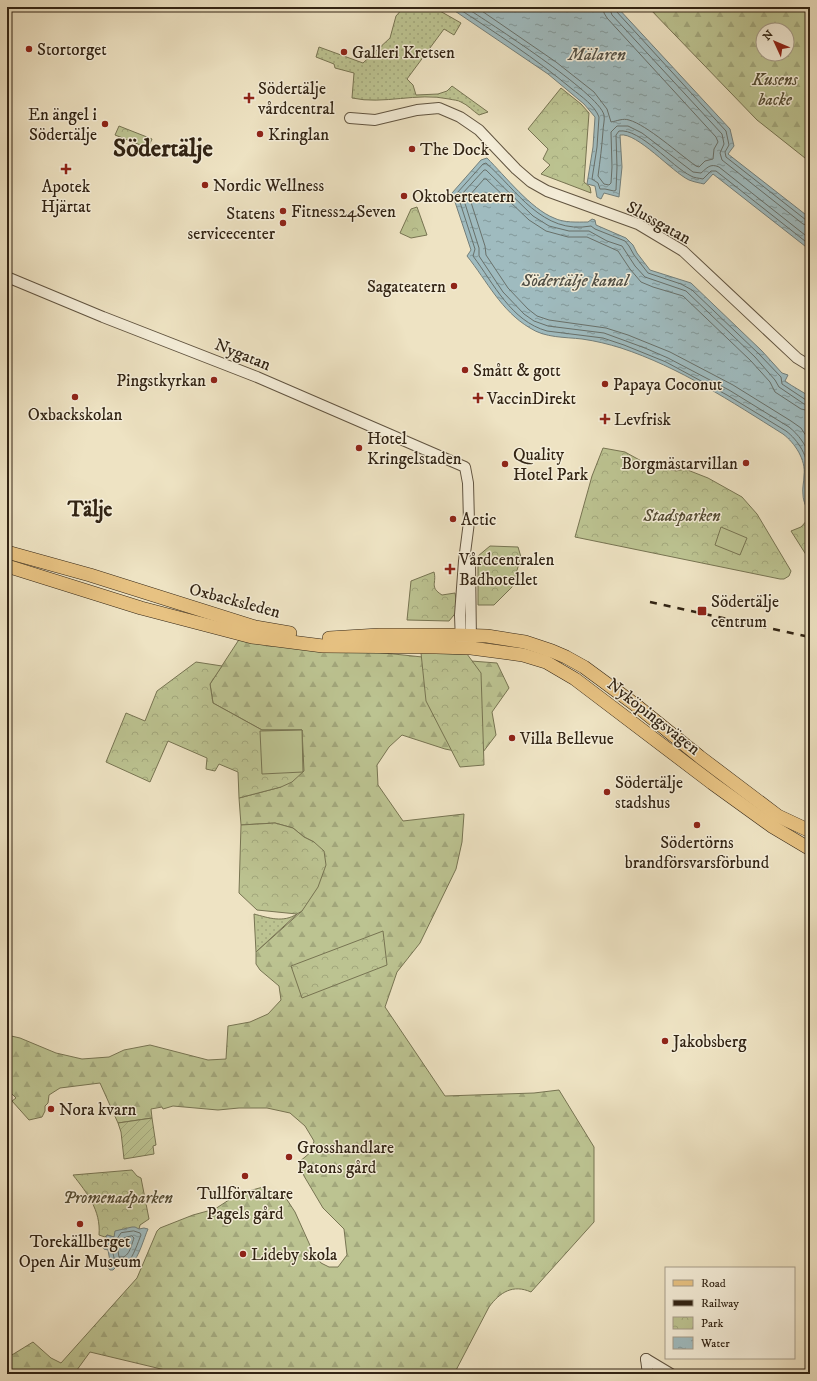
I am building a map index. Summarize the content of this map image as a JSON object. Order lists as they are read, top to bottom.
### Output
{
  "streets": {
    "main road": ["Oxbacksleden", "Nyköpingsvägen"],
    "street": ["Slussgatan", "Nygatan"]
  },
  "crossings": [
    ["Nygatan", "Oxbacksleden"],
    ["Nygatan", "Nyköpingsvägen"],
    ["Oxbacksleden", "Nyköpingsvägen"]
  ],
  "districts": ["Södertälje", "Tälje"],
  "water": ["Mälaren", "Södertälje kanal"],
  "parks": ["Kusens backe", "Stadsparken", "Promenadparken"],
  "places": {
    "other": [
      "Stortorget",
      "Galleri Kretsen",
      "En ängel i Södertälje",
      "Kringlan",
      "The Dock",
      "Nordic Wellness",
      "Oktoberteatern",
      "Fitness24Seven",
      "Statens servicecenter",
      "Sagateatern",
      "Smått & gott",
      "Pingstkyrkan",
      "Papaya Coconut",
      "Oxbackskolan",
      "Hotel Kringelstaden",
      "Borgmästarvillan",
      "Quality Hotel Park",
      "Actic",
      "Villa Bellevue",
      "Södertälje stadshus",
      "Södertörns brandförsvarsförbund",
      "Jakobsberg",
      "Nora kvarn",
      "Grosshandlare Patons gård",
      "Tullförvaltare Pagels gård",
      "Torekällberget Open Air Museum",
      "Lideby skola"
    ],
    "health": [
      "Södertälje vårdcentral",
      "Apotek Hjärtat",
      "VaccinDirekt",
      "Levfrisk",
      "Vårdcentralen Badhotellet"
    ],
    "transit": ["Södertälje centrum"]
  },
  "legend": [
    "Road",
    "Railway",
    "Park",
    "Water"
  ],
  "north": "top left"
}
